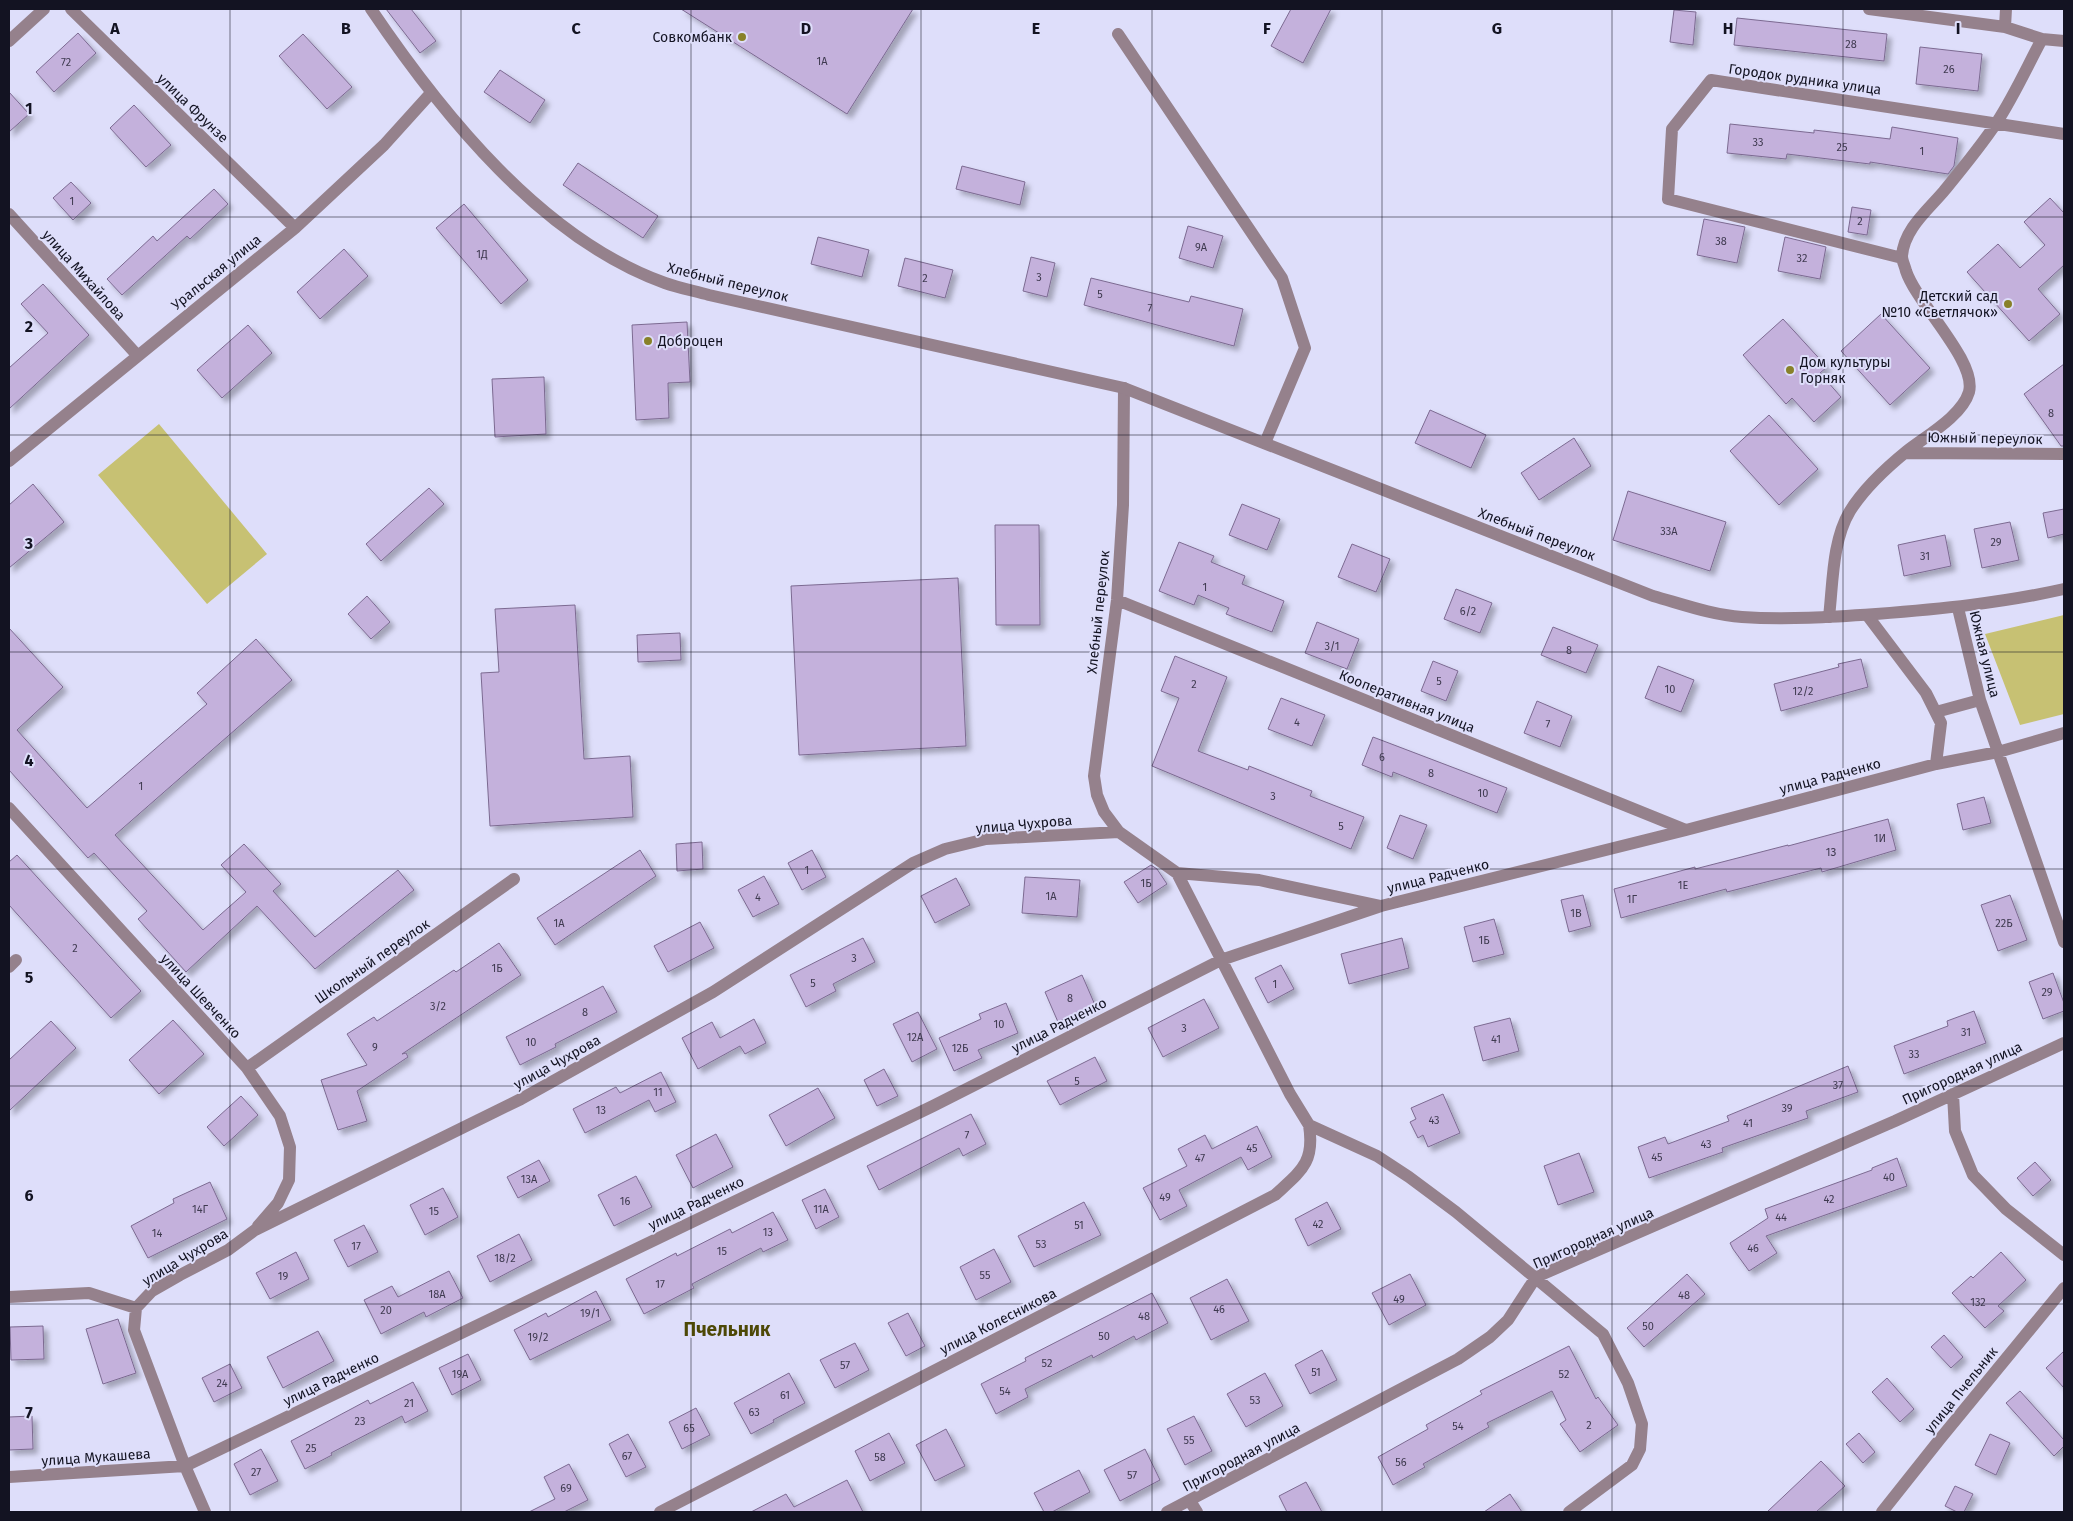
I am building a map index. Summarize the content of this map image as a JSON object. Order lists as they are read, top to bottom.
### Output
{
  "streets": {
    "street": [
      "Городок рудника улица",
      "улица Фрунзе",
      "Уральская улица",
      "улица Михайлова",
      "Хлебный переулок",
      "Южный переулок",
      "Южная улица",
      "Кооперативная улица",
      "улица Радченко",
      "улица Чухрова",
      "Школьный переулок",
      "улица Шевченко",
      "Пригородная улица",
      "улица Колесникова",
      "улица Пчельник",
      "улица Мукашева"
    ]
  },
  "crossings": [
    ["улица Фрунзе", "Уральская улица"],
    ["Уральская улица", "улица Михайлова"],
    ["Уральская улица", "Хлебный переулок"],
    ["Хлебный переулок", "Южная улица"],
    ["Хлебный переулок", "Кооперативная улица"],
    ["Хлебный переулок", "улица Чухрова"],
    ["Южная улица", "улица Радченко"],
    ["Кооперативная улица", "улица Радченко"],
    ["улица Радченко", "улица Мукашева"],
    ["улица Чухрова", "улица Шевченко"],
    ["Школьный переулок", "улица Шевченко"]
  ],
  "districts": ["Пчельник"],
  "places": [
    "Совкомбанк",
    "Детский сад №10 «Светлячок»",
    "Доброцен",
    "Дом культуры Горняк"
  ],
  "house_numbers": [
    "28",
    "1А",
    "72",
    "26",
    "33",
    "25",
    "1",
    "1",
    "2",
    "38",
    "9А",
    "1Д",
    "32",
    "3",
    "2",
    "5",
    "7",
    "8",
    "33А",
    "29",
    "31",
    "1",
    "6/2",
    "3/1",
    "8",
    "5",
    "2",
    "10",
    "12/2",
    "4",
    "7",
    "6",
    "8",
    "1",
    "10",
    "3",
    "5",
    "1И",
    "1З",
    "1",
    "1Б",
    "1Е",
    "1А",
    "4",
    "1Г",
    "1В",
    "1А",
    "22Б",
    "1Б",
    "2",
    "3",
    "1Б",
    "5",
    "1",
    "29",
    "8",
    "3/2",
    "8",
    "10",
    "3",
    "31",
    "12А",
    "41",
    "10",
    "9",
    "12Б",
    "33",
    "5",
    "37",
    "11",
    "39",
    "13",
    "43",
    "41",
    "7",
    "43",
    "45",
    "45",
    "47",
    "40",
    "13А",
    "49",
    "42",
    "16",
    "14Г",
    "11А",
    "15",
    "44",
    "42",
    "51",
    "13",
    "14",
    "53",
    "17",
    "46",
    "15",
    "18/2",
    "55",
    "19",
    "17",
    "18А",
    "48",
    "49",
    "132",
    "46",
    "20",
    "19/1",
    "48",
    "50",
    "50",
    "19/2",
    "52",
    "57",
    "51",
    "19А",
    "52",
    "24",
    "54",
    "61",
    "53",
    "21",
    "63",
    "23",
    "2",
    "54",
    "65",
    "55",
    "25",
    "67",
    "58",
    "56",
    "27",
    "57",
    "69"
  ],
  "grid": {
    "columns": [
      "A",
      "B",
      "C",
      "D",
      "E",
      "F",
      "G",
      "H",
      "I"
    ],
    "rows": [
      "1",
      "2",
      "3",
      "4",
      "5",
      "6",
      "7"
    ]
  }
}
